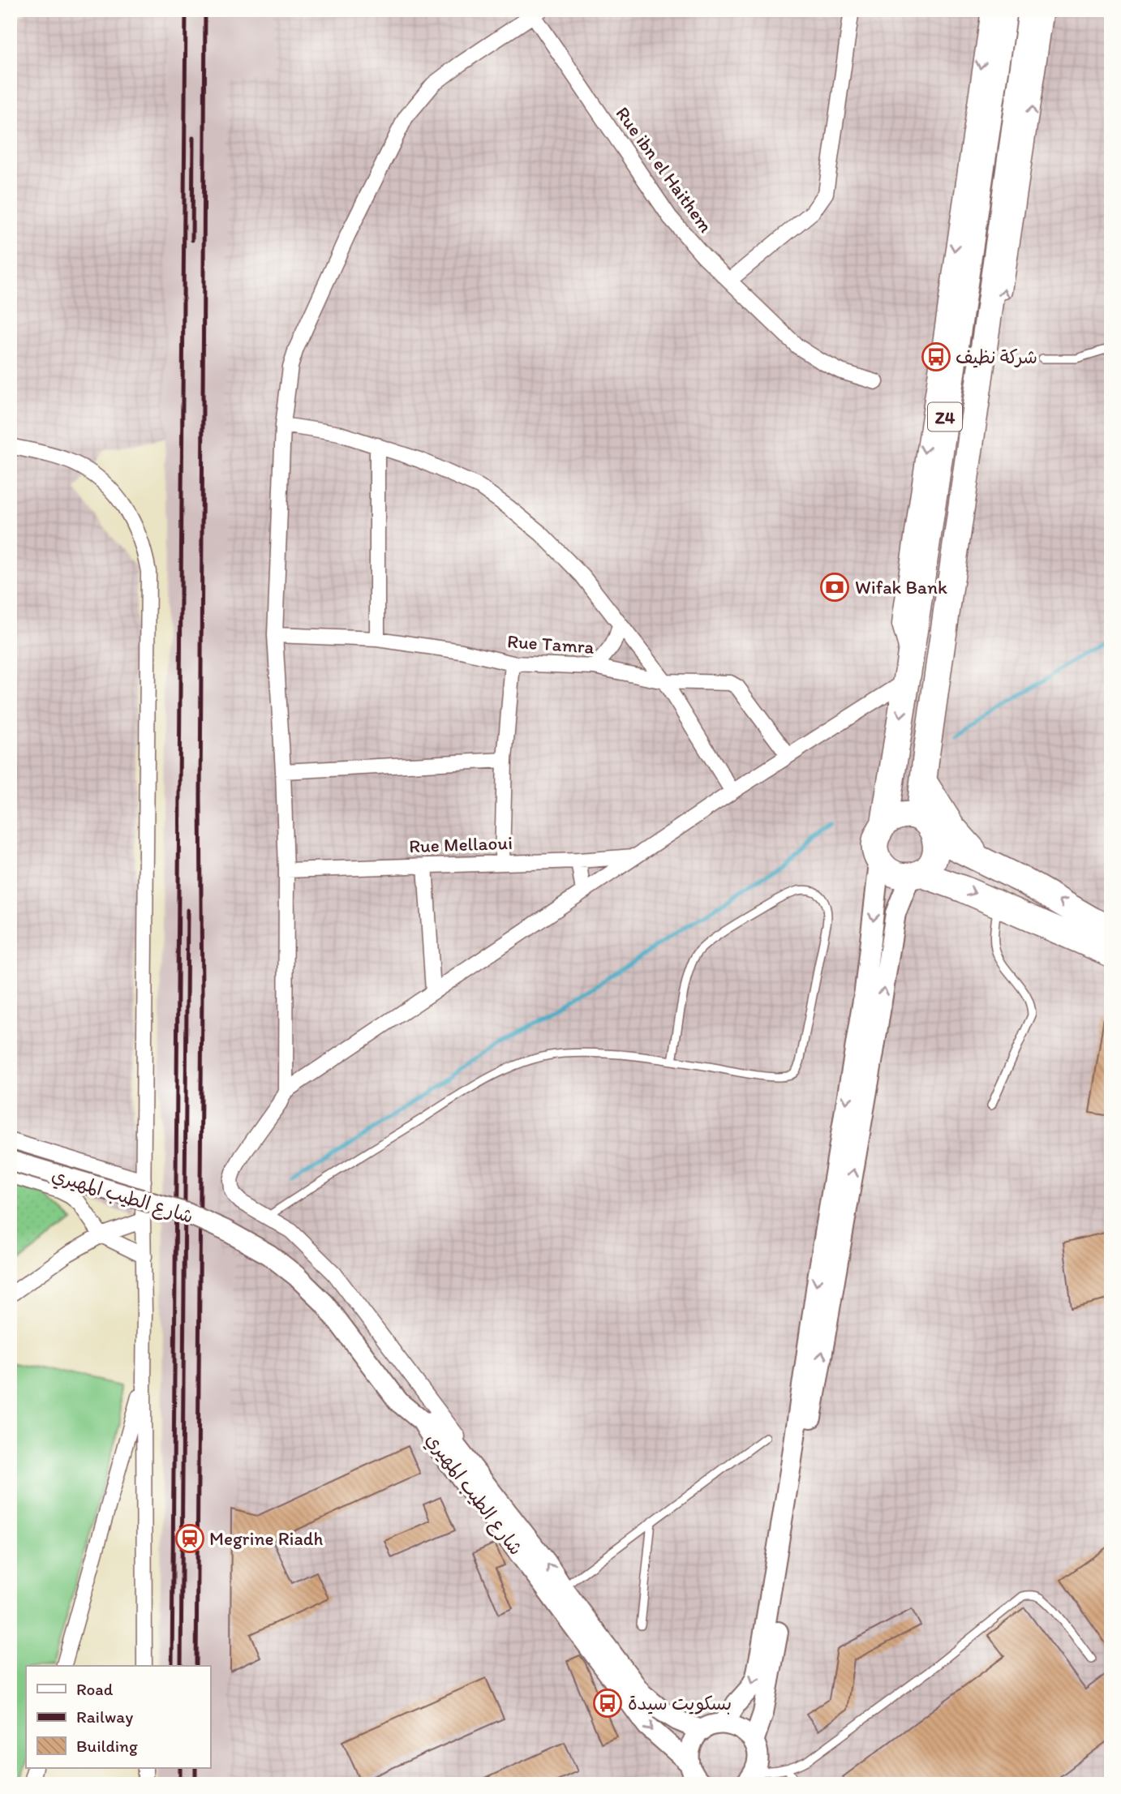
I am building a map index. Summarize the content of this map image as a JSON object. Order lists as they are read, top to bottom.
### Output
{
  "streets": {
    "highway": ["Z4"],
    "street": [
      "Rue ibn el Haithem",
      "Rue Tamra",
      "Rue Mellaoui",
      "شارع الطيب المهيري"
    ]
  },
  "places": {
    "bus stop": ["شركة نظيف", "بسكويت سيدة"],
    "bank": ["Wifak Bank"],
    "station": ["Megrine Riadh"]
  },
  "legend": ["Road", "Railway", "Building"]
}
